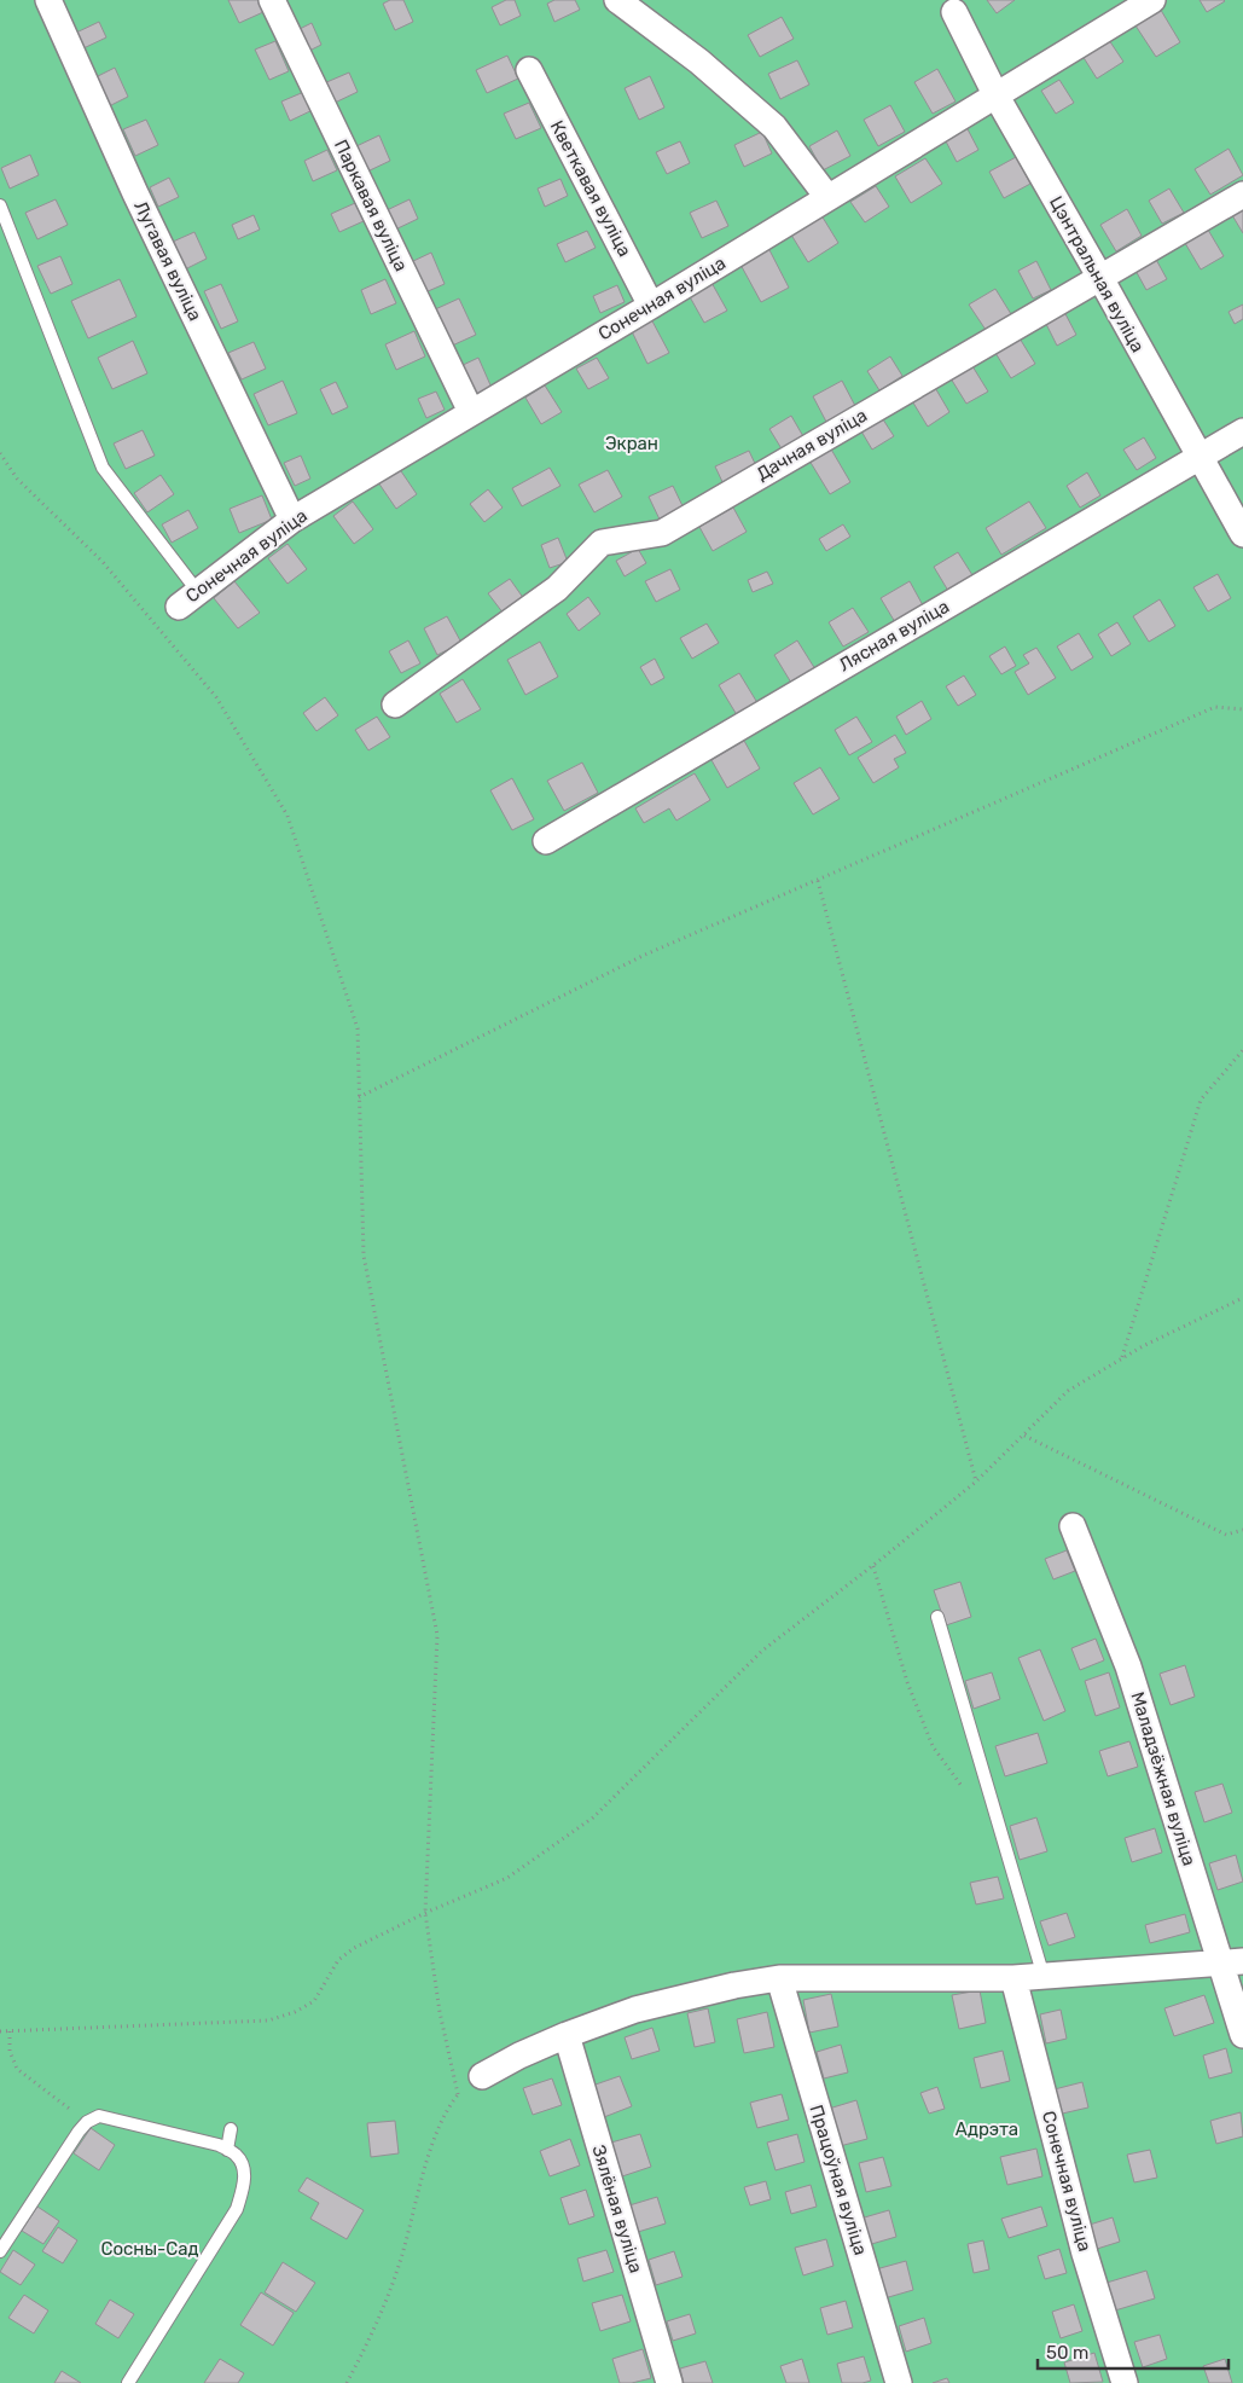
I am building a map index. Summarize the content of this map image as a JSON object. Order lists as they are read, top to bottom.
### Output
{
  "streets": {
    "street": [
      "Кветкавая вуліца",
      "Паркавая вуліца",
      "Лугавая вуліца",
      "Цэнтральная вуліца",
      "Сонечная вуліца",
      "Дачная вуліца",
      "Лясная вуліца",
      "Маладзёжная вуліца",
      "Працоўная вуліца",
      "Зялёная вуліца"
    ]
  },
  "crossings": [
    ["Кветкавая вуліца", "Сонечная вуліца"],
    ["Паркавая вуліца", "Сонечная вуліца"],
    ["Лугавая вуліца", "Сонечная вуліца"],
    ["Цэнтральная вуліца", "Сонечная вуліца"],
    ["Цэнтральная вуліца", "Дачная вуліца"],
    ["Цэнтральная вуліца", "Лясная вуліца"]
  ],
  "parks": ["Экран", "Адрэта", "Сосны-Сад"],
  "scale_bar": "50 m"
}
